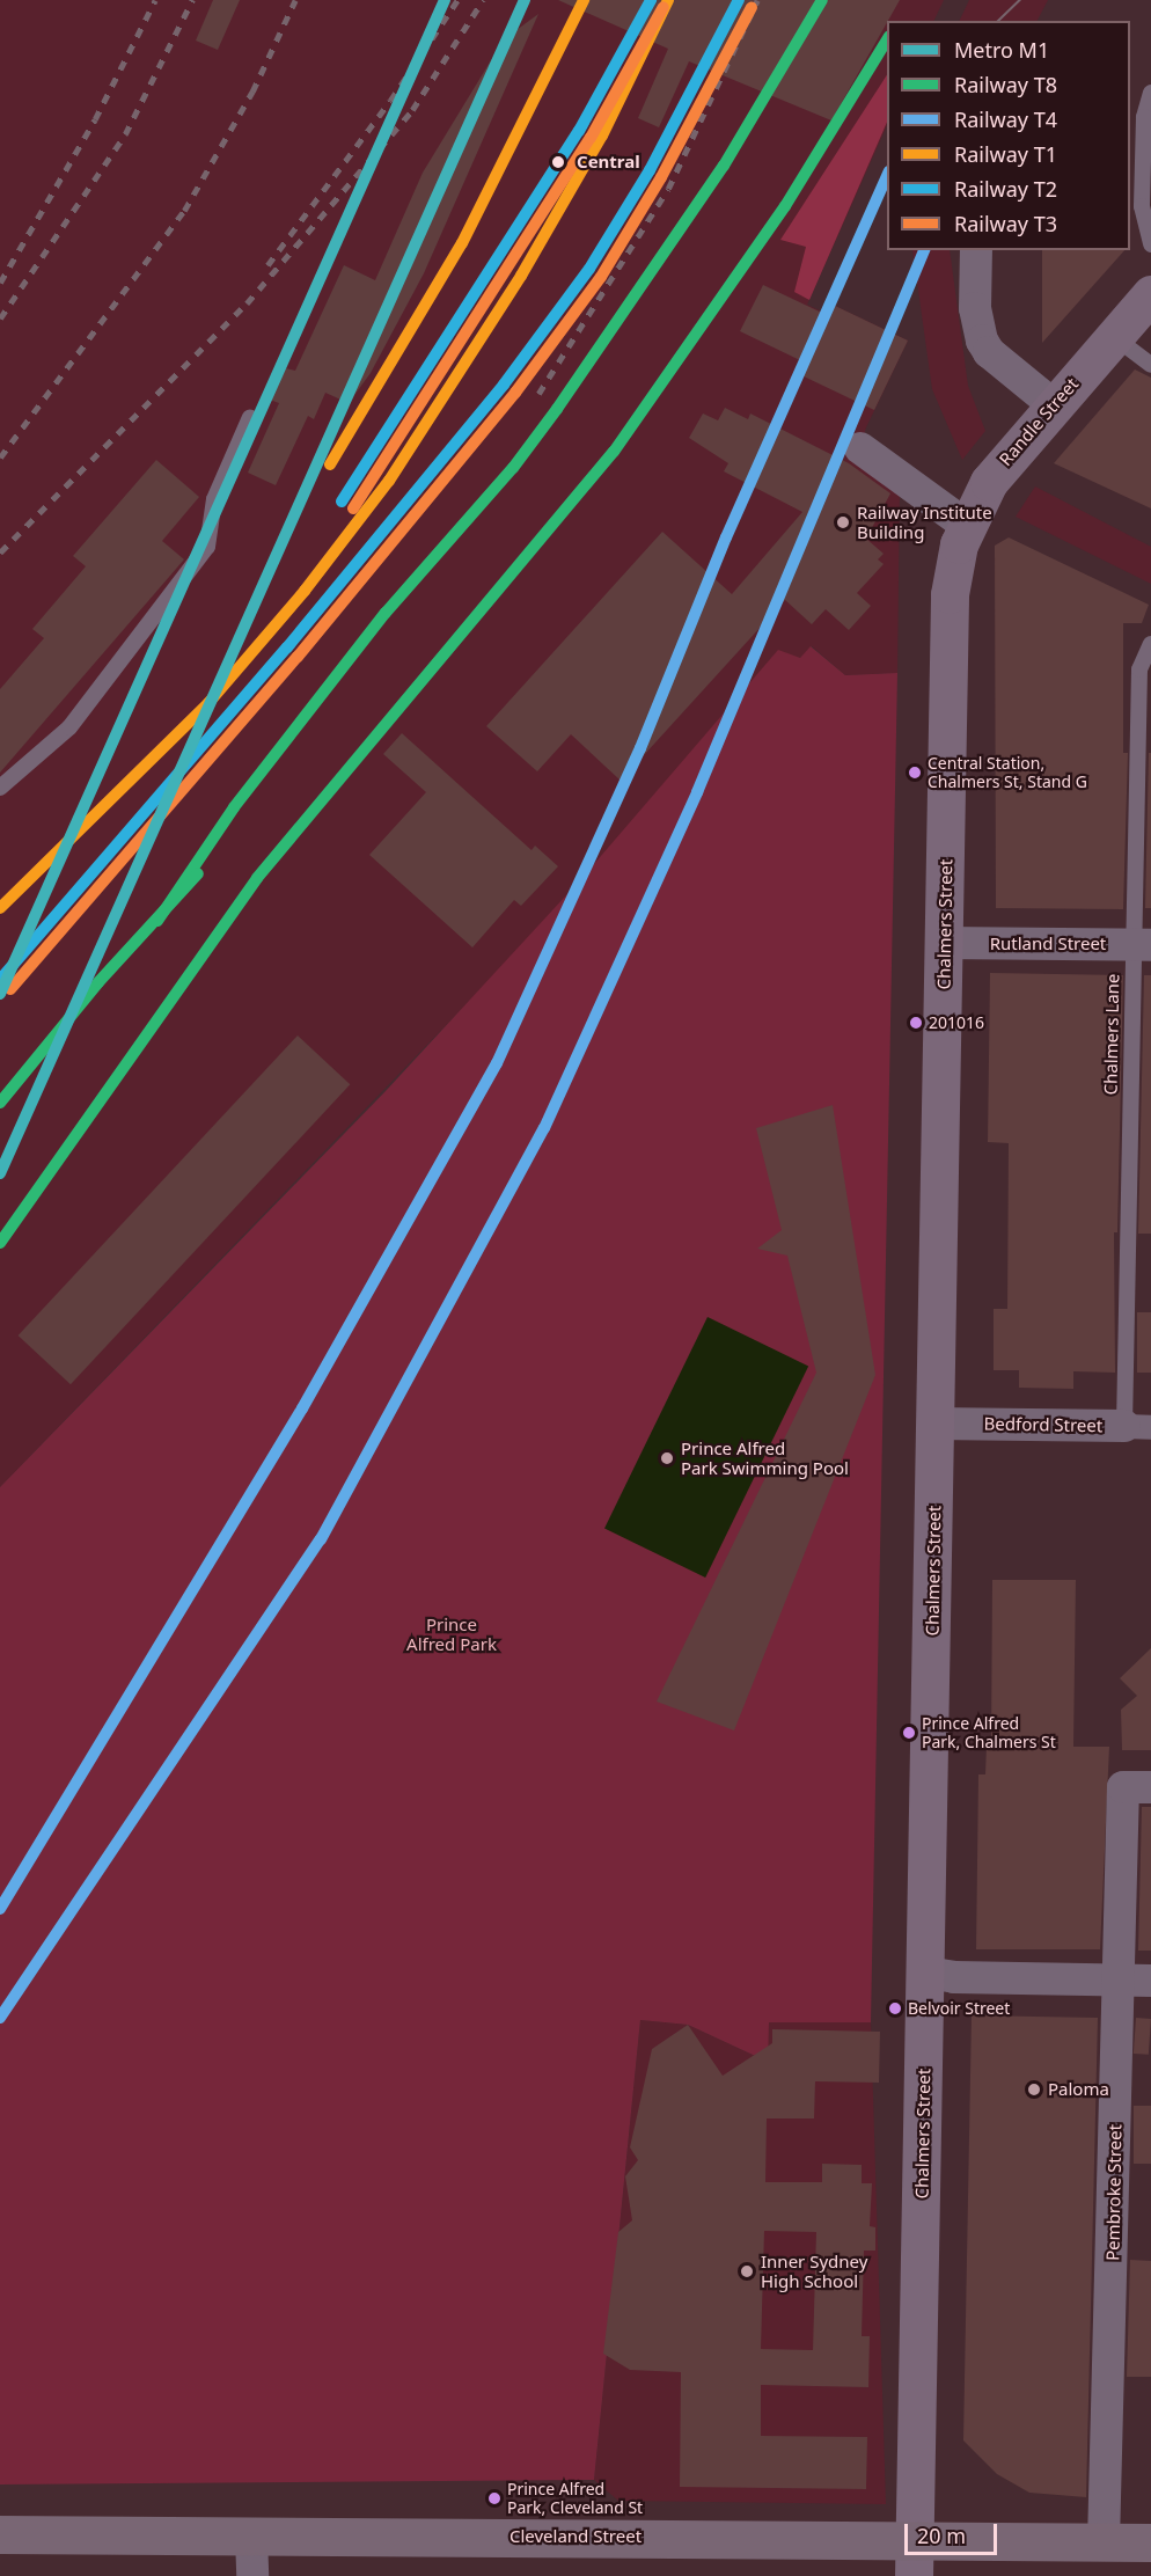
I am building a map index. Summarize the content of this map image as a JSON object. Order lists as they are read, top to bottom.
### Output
{
  "streets": {
    "main road": ["Randle Street", "Chalmers Street", "Cleveland Street"],
    "street": ["Rutland Street", "Bedford Street", "Pembroke Street"],
    "lane": ["Chalmers Lane"]
  },
  "crossings": [
    ["Randle Street", "Chalmers Street"],
    ["Chalmers Street", "Rutland Street"],
    ["Chalmers Street", "Bedford Street"],
    ["Chalmers Street", "Cleveland Street"],
    ["Rutland Street", "Chalmers Lane"],
    ["Chalmers Lane", "Bedford Street"],
    ["Pembroke Street", "Cleveland Street"]
  ],
  "parks": ["Prince Alfred Park"],
  "places": [
    "Central",
    "Railway Institute Building",
    "Central Station, Chalmers St, Stand G",
    "201016",
    "Prince Alfred Park Swimming Pool",
    "Prince Alfred Park, Chalmers St",
    "Belvoir Street",
    "Paloma",
    "Inner Sydney High School",
    "Prince Alfred Park, Cleveland St"
  ],
  "lines": [
    "metro line M1",
    "rail line T8",
    "rail line T1",
    "rail line T2",
    "rail line T3",
    "rail line T4"
  ],
  "legend": [
    "Metro M1",
    "Railway T8",
    "Railway T4",
    "Railway T1",
    "Railway T2",
    "Railway T3"
  ],
  "scale_bar": "20 m"
}
